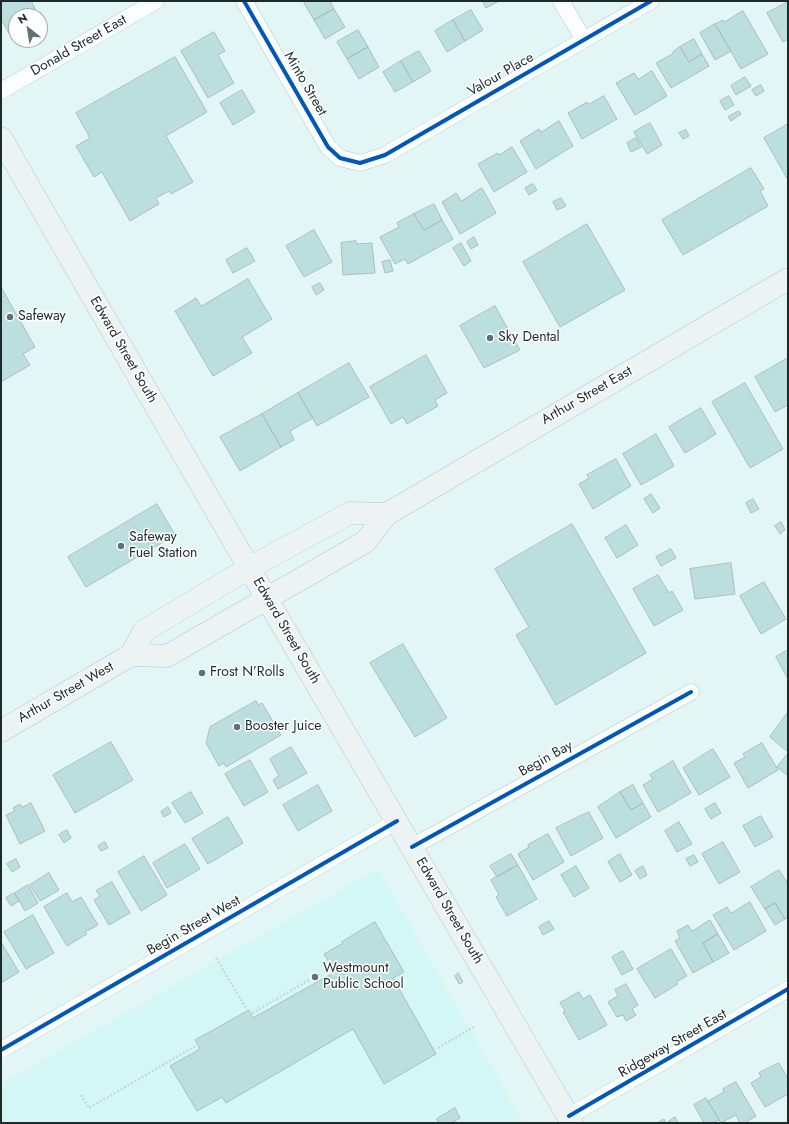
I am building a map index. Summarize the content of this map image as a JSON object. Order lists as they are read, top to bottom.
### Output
{
  "streets": {
    "main road": ["Edward Street South", "Arthur Street East", "Arthur Street West"],
    "street": [
      "Donald Street East",
      "Valour Place",
      "Minto Street",
      "Begin Bay",
      "Begin Street West",
      "Ridgeway Street East"
    ]
  },
  "crossings": [
    ["Valour Place", "Minto Street"],
    ["Edward Street South", "Arthur Street East"],
    ["Edward Street South", "Begin Bay"],
    ["Edward Street South", "Begin Street West"],
    ["Edward Street South", "Ridgeway Street East"]
  ],
  "places": [
    "Safeway",
    "Sky Dental",
    "Safeway Fuel Station",
    "Frost N’Rolls",
    "Booster Juice",
    "Westmount Public School"
  ],
  "north": "top left"
}
